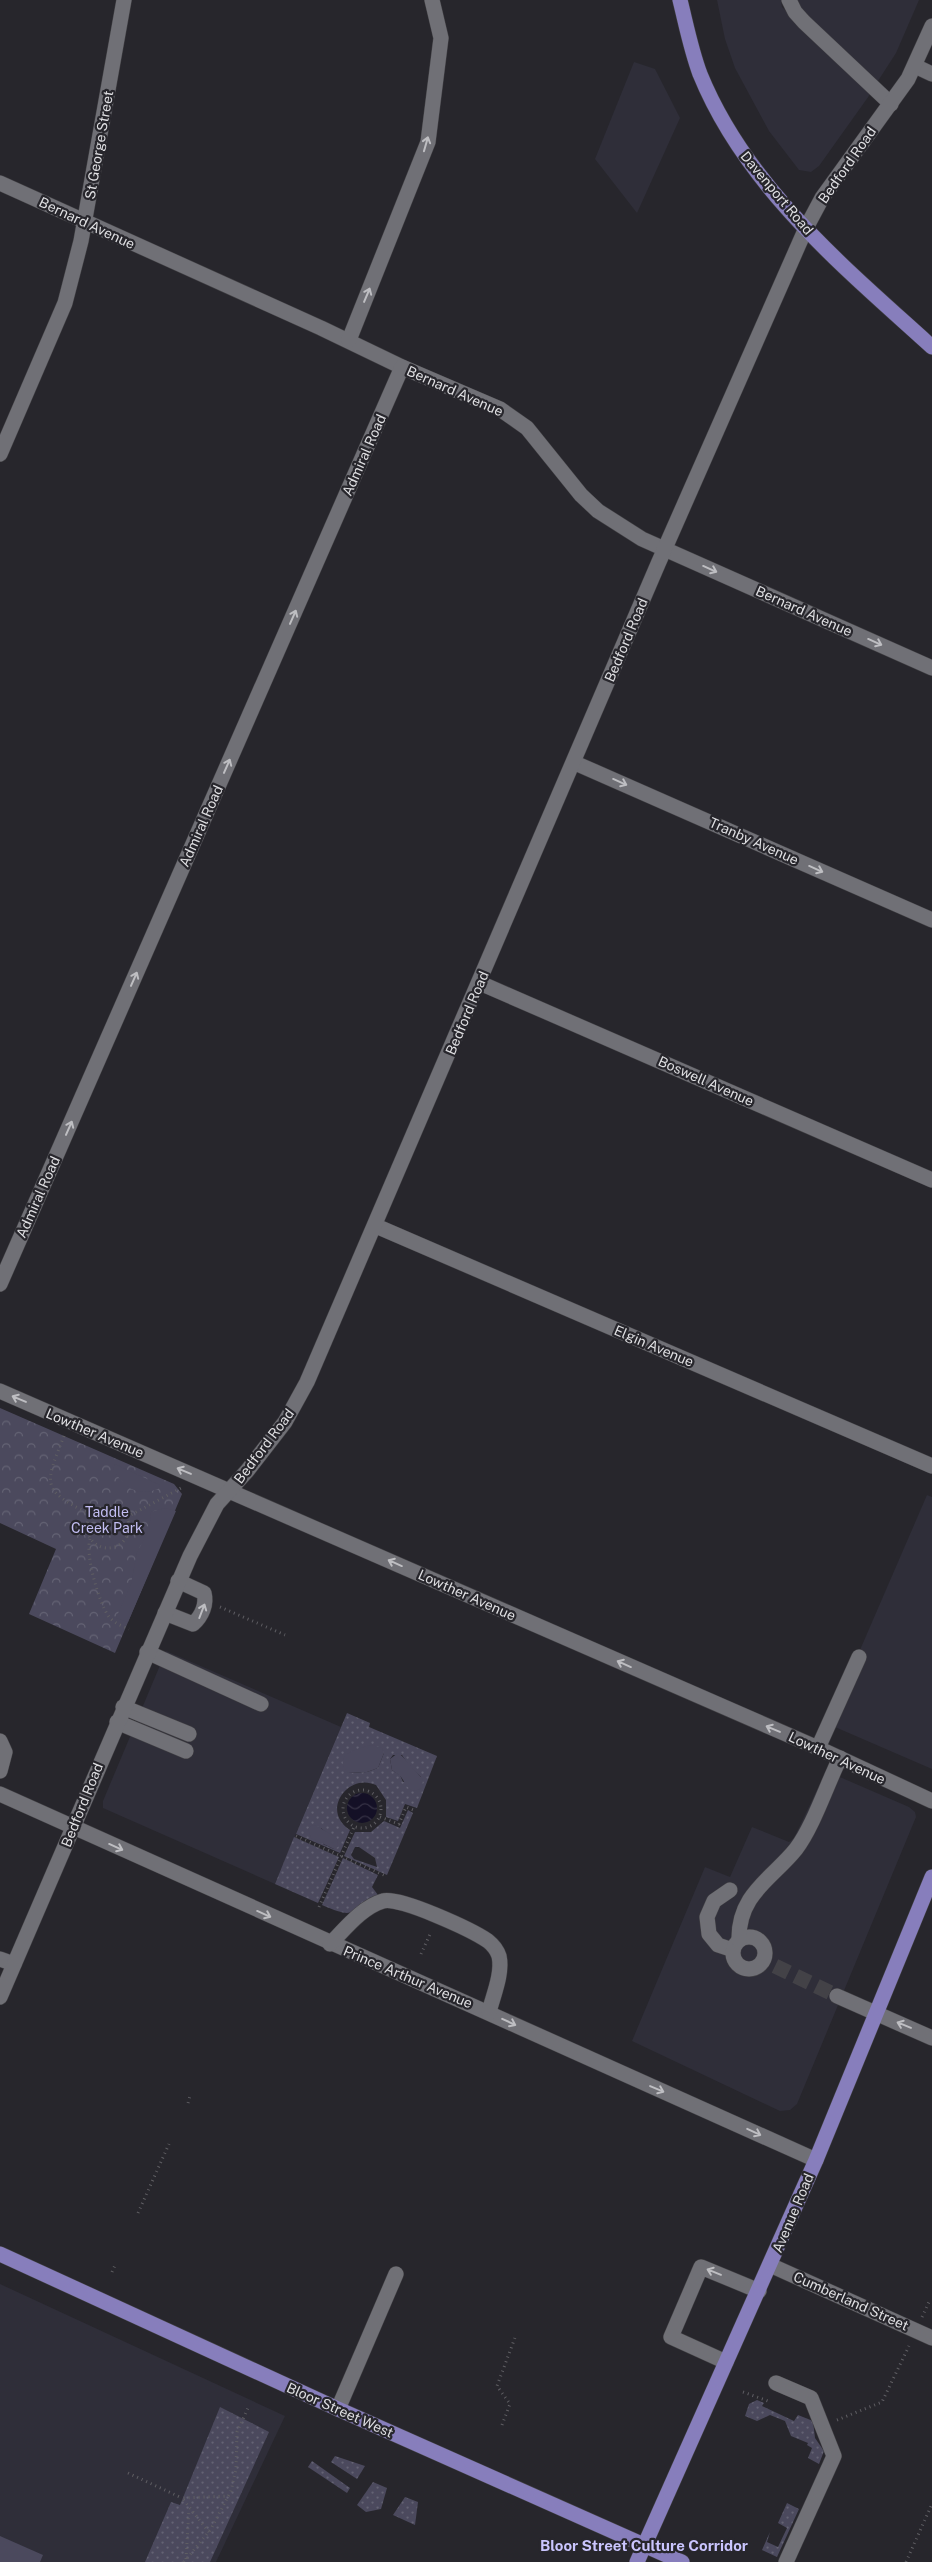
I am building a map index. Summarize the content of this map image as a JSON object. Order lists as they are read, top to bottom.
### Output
{
  "streets": {
    "main road": ["Davenport Road", "Avenue Road", "Bloor Street West"],
    "street": [
      "St George Street",
      "Bedford Road",
      "Bernard Avenue",
      "Admiral Road",
      "Tranby Avenue",
      "Boswell Avenue",
      "Elgin Avenue",
      "Lowther Avenue",
      "Prince Arthur Avenue",
      "Cumberland Street"
    ]
  },
  "crossings": [
    ["St George Street", "Bernard Avenue"],
    ["Bedford Road", "Davenport Road"],
    ["Bedford Road", "Bernard Avenue"],
    ["Bedford Road", "Tranby Avenue"],
    ["Bedford Road", "Boswell Avenue"],
    ["Bedford Road", "Elgin Avenue"],
    ["Bedford Road", "Lowther Avenue"],
    ["Bedford Road", "Prince Arthur Avenue"],
    ["Bernard Avenue", "Admiral Road"],
    ["Prince Arthur Avenue", "Avenue Road"],
    ["Avenue Road", "Cumberland Street"],
    ["Avenue Road", "Bloor Street West"]
  ],
  "one_way": [
    "Admiral Road",
    "Tranby Avenue",
    "Lowther Avenue",
    "Prince Arthur Avenue"
  ],
  "districts": ["Bloor Street Culture Corridor"],
  "parks": ["Taddle Creek Park"]
}
